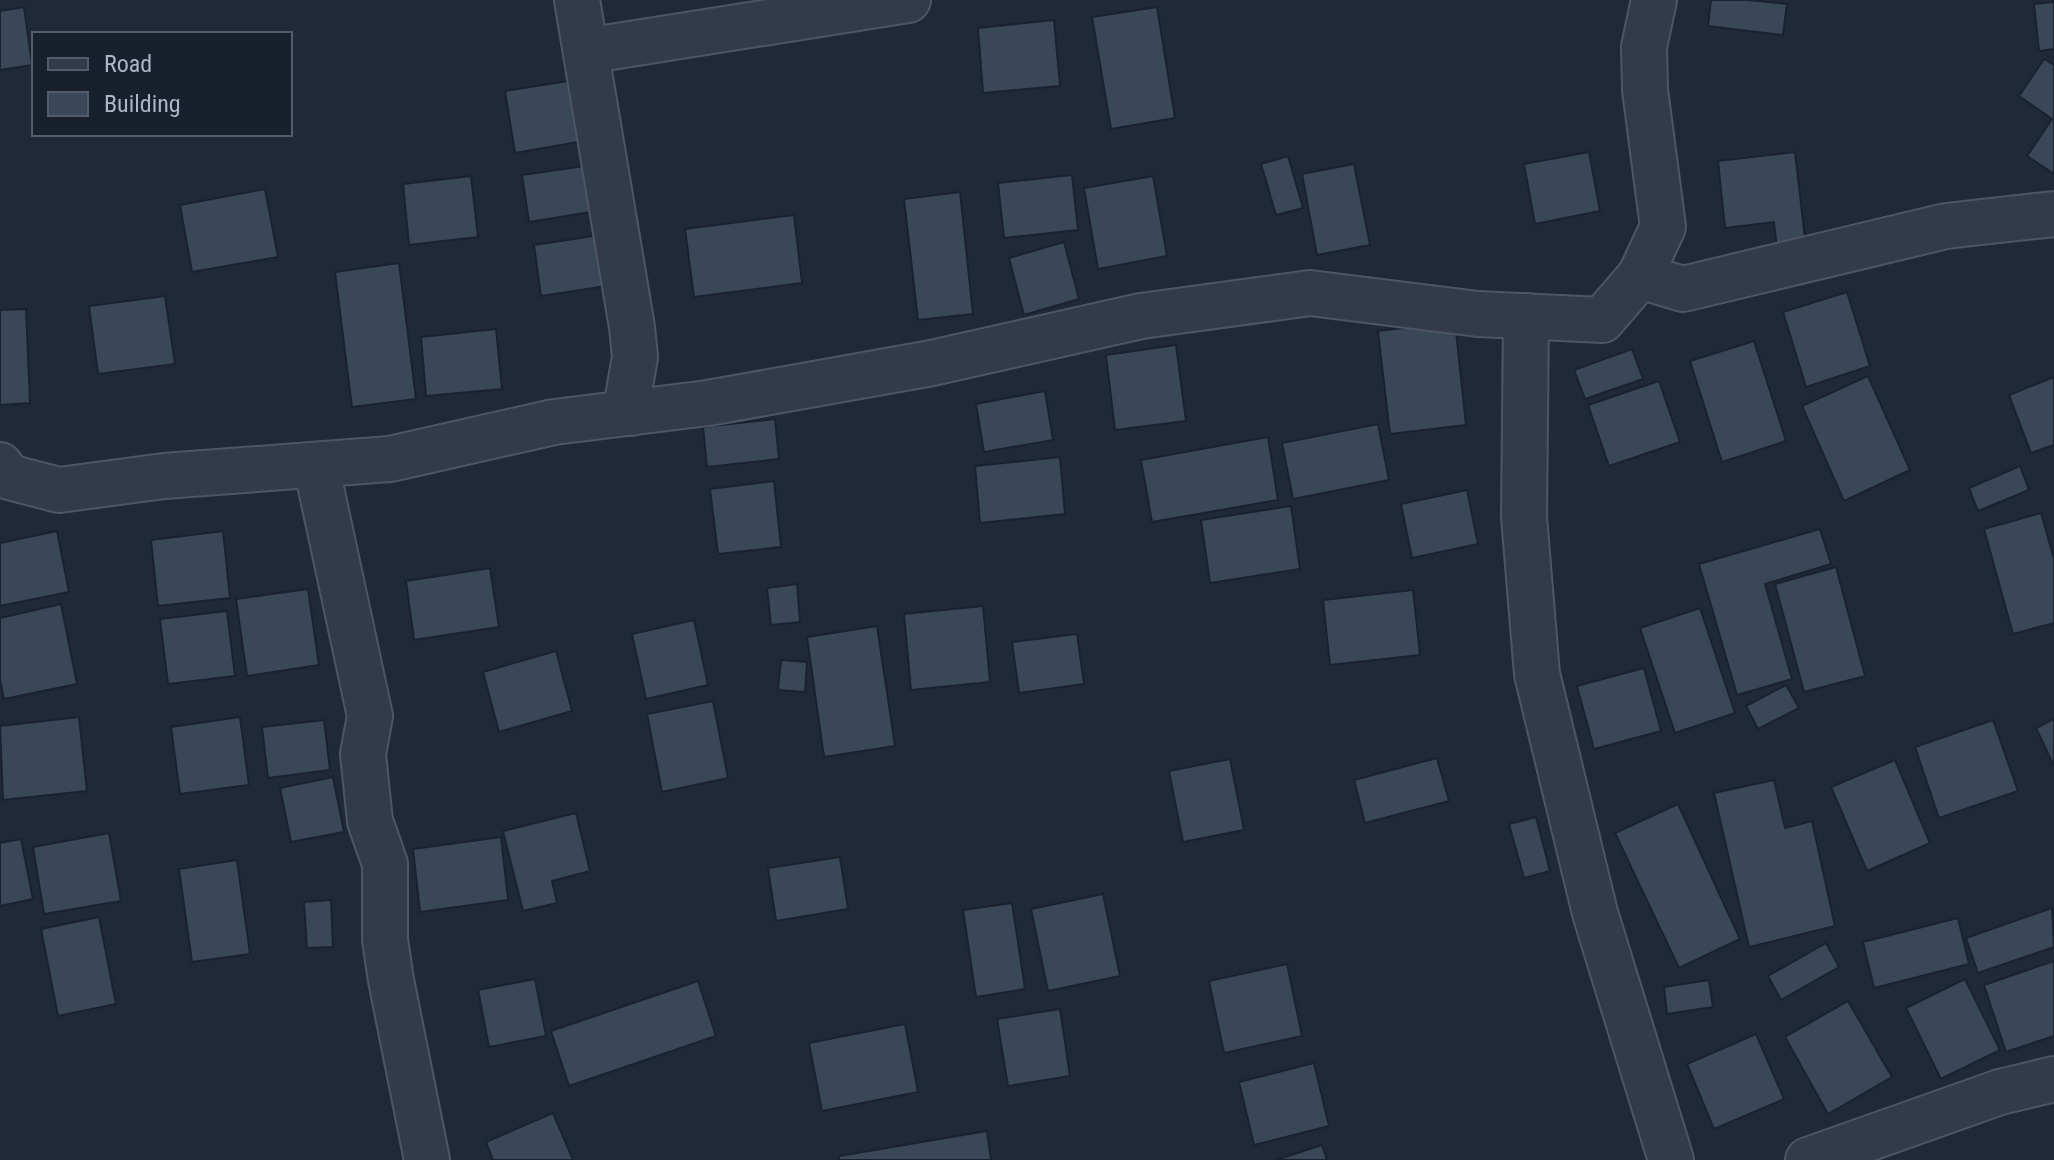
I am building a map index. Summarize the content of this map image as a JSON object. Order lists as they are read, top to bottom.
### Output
{
  "legend": ["Road", "Building"]
}
